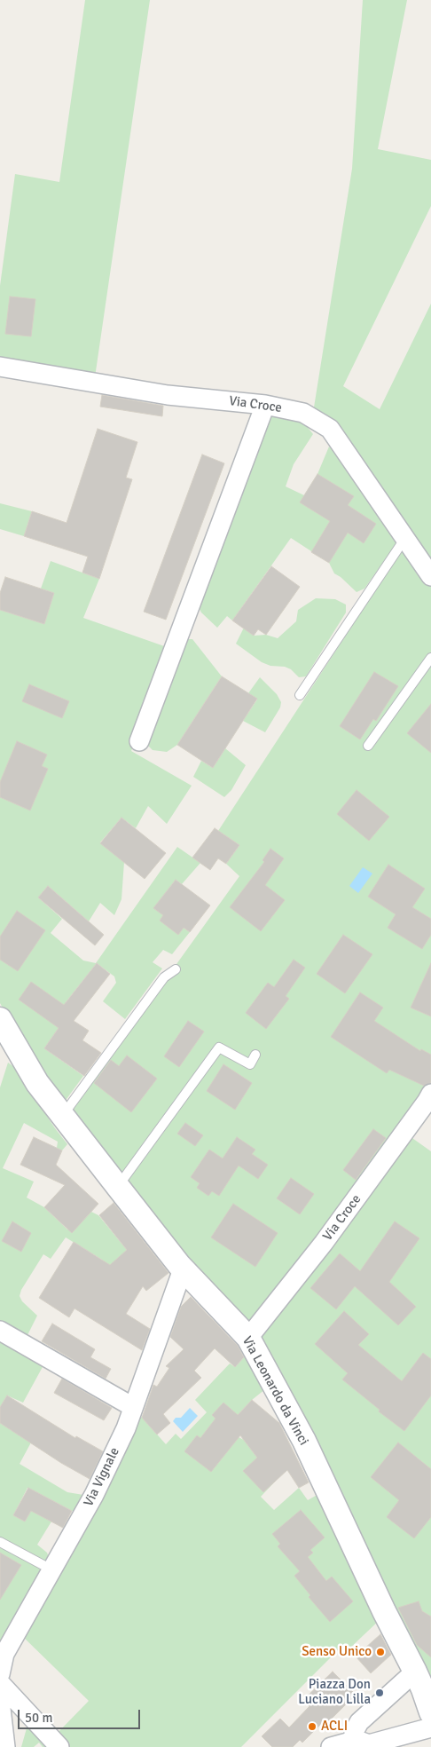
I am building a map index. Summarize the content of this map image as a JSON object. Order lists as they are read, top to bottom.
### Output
{
  "streets": {
    "street": ["Via Croce", "Via Leonardo da Vinci", "Via Vignale"]
  },
  "crossings": [
    ["Via Croce", "Via Leonardo da Vinci"],
    ["Via Leonardo da Vinci", "Via Vignale"]
  ],
  "places": ["Senso Unico", "Piazza Don Luciano Lilla", "ACLI"],
  "scale_bar": "50 m"
}
